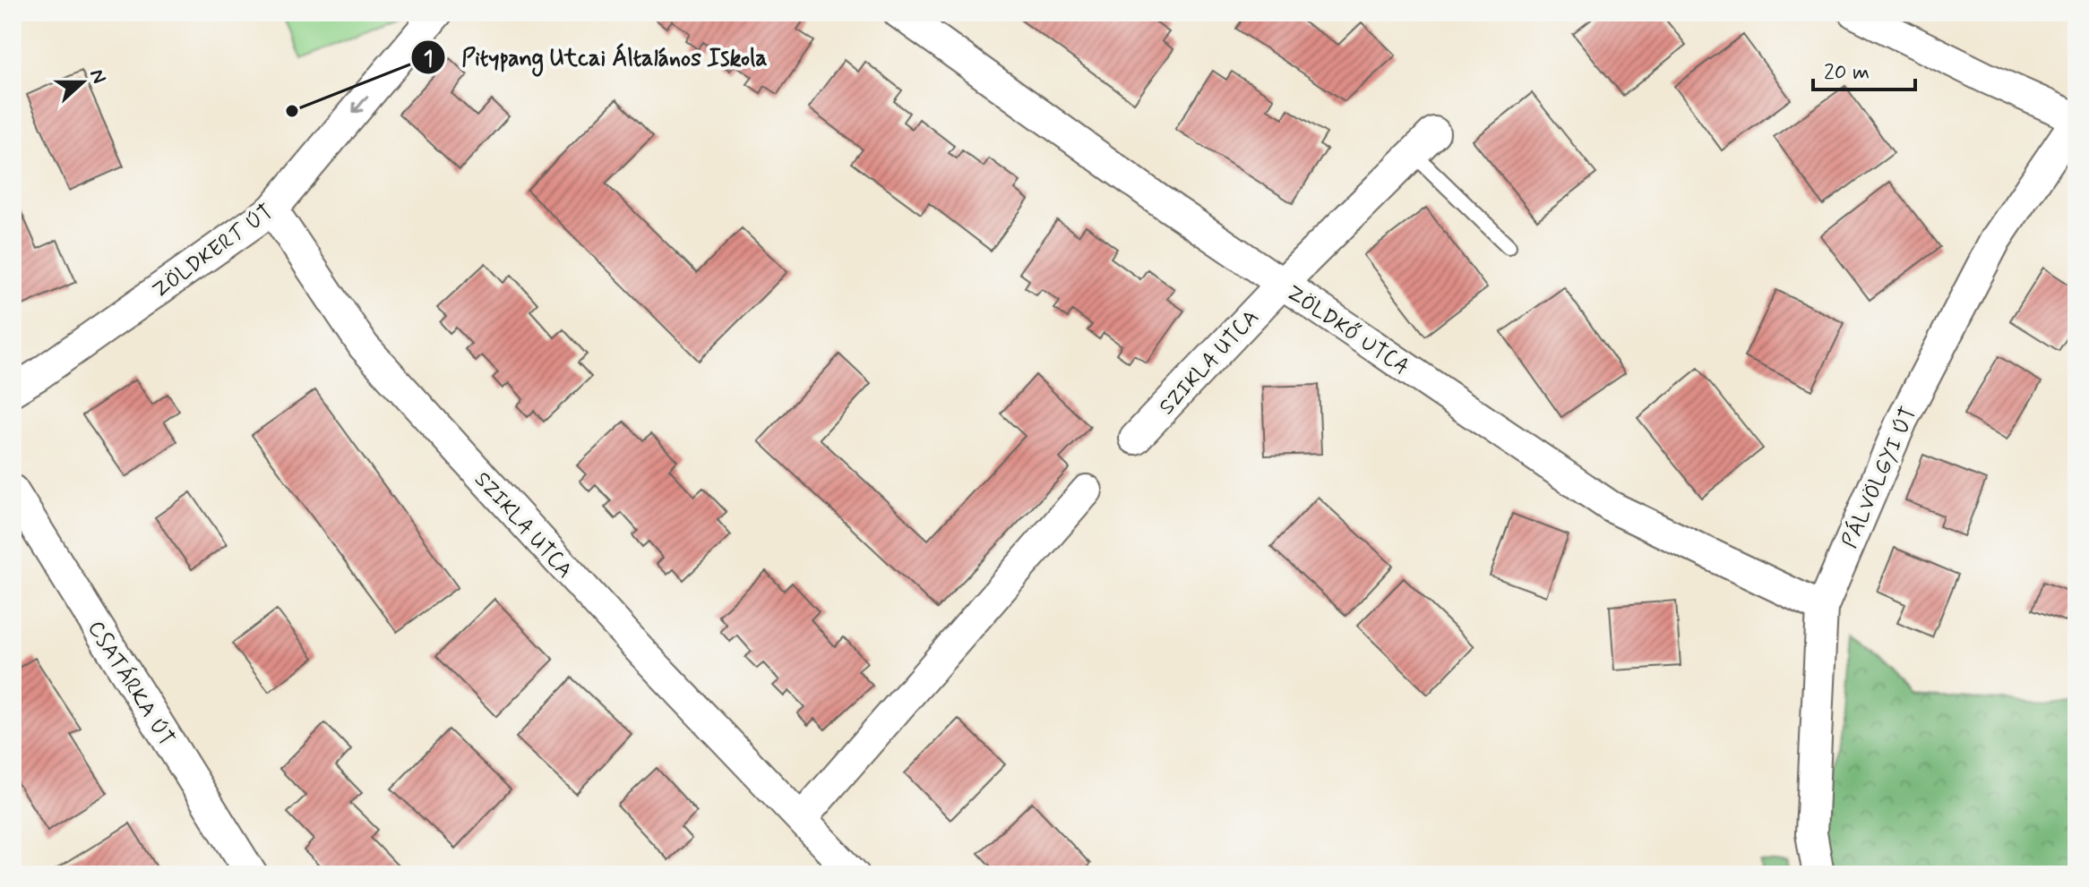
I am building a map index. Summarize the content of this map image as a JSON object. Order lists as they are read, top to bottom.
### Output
{
  "streets": {
    "street": [
      "ZÖLDKERT ÚT",
      "ZÖLDKŐ UTCA",
      "SZIKLA UTCA",
      "PÁLVÖLGYI ÚT",
      "CSATÁRKA ÚT"
    ]
  },
  "crossings": [
    ["ZÖLDKERT ÚT", "SZIKLA UTCA"],
    ["ZÖLDKŐ UTCA", "SZIKLA UTCA"],
    ["ZÖLDKŐ UTCA", "PÁLVÖLGYI ÚT"]
  ],
  "one_way": ["ZÖLDKERT ÚT"],
  "places": ["Pitypang Utcai Általános Iskola"],
  "scale_bar": "20 m",
  "north": "right"
}
